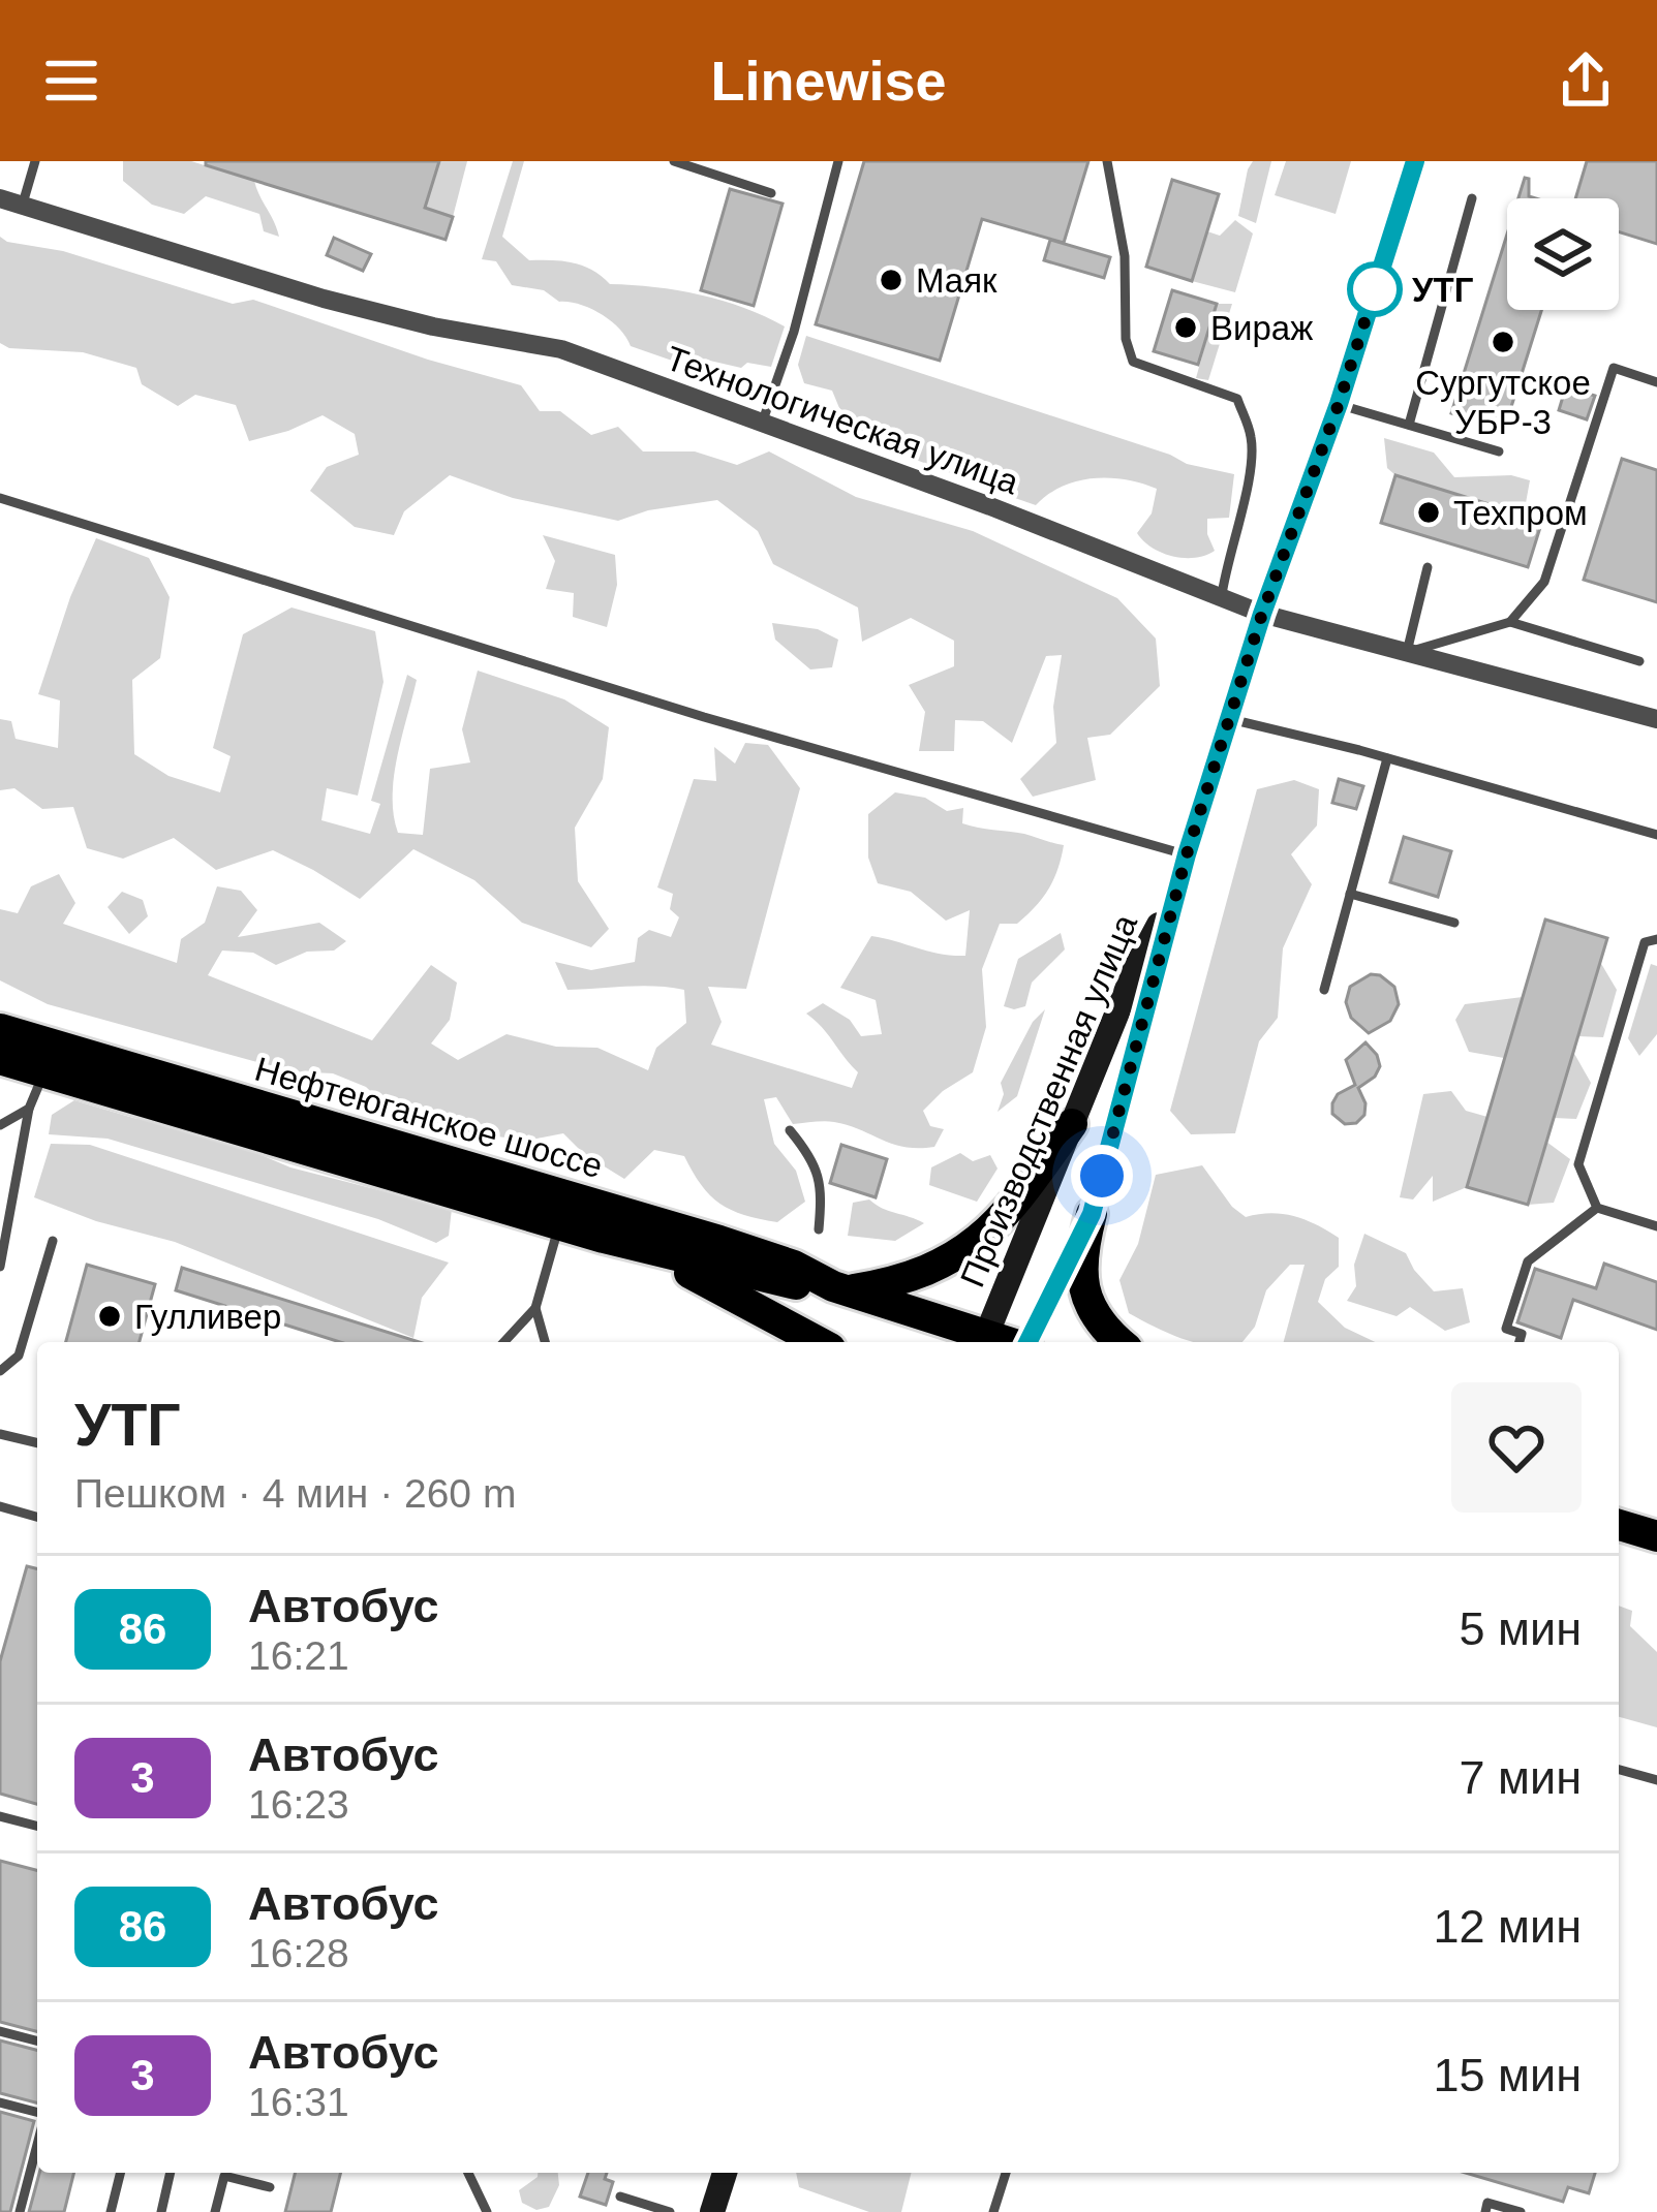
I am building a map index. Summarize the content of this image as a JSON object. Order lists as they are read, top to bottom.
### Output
{
  "streets": {
    "main road": ["Производственная улица", "Нефтеюганское шоссе"],
    "street": ["Технологическая улица"]
  },
  "crossings": [
    ["Технологическая улица", "Производственная улица"],
    ["Производственная улица", "Нефтеюганское шоссе"]
  ],
  "places": [
    "Маяк",
    "УТГ",
    "Вираж",
    "Сургутское УБР-3",
    "Техпром",
    "Гулливер"
  ],
  "lines": ["bus line 86"],
  "page": {
    "header": "Linewise",
    "heading": ["УТГ", "Пешком · 4 мин · 260 m"],
    "list": [
      {
        "mark": "86",
        "name": "Автобус",
        "note": "16:21",
        "value": "5 мин"
      },
      {
        "mark": "3",
        "name": "Автобус",
        "note": "16:23",
        "value": "7 мин"
      },
      {
        "mark": "86",
        "name": "Автобус",
        "note": "16:28",
        "value": "12 мин"
      },
      {
        "mark": "3",
        "name": "Автобус",
        "note": "16:31",
        "value": "15 мин"
      }
    ]
  }
}
